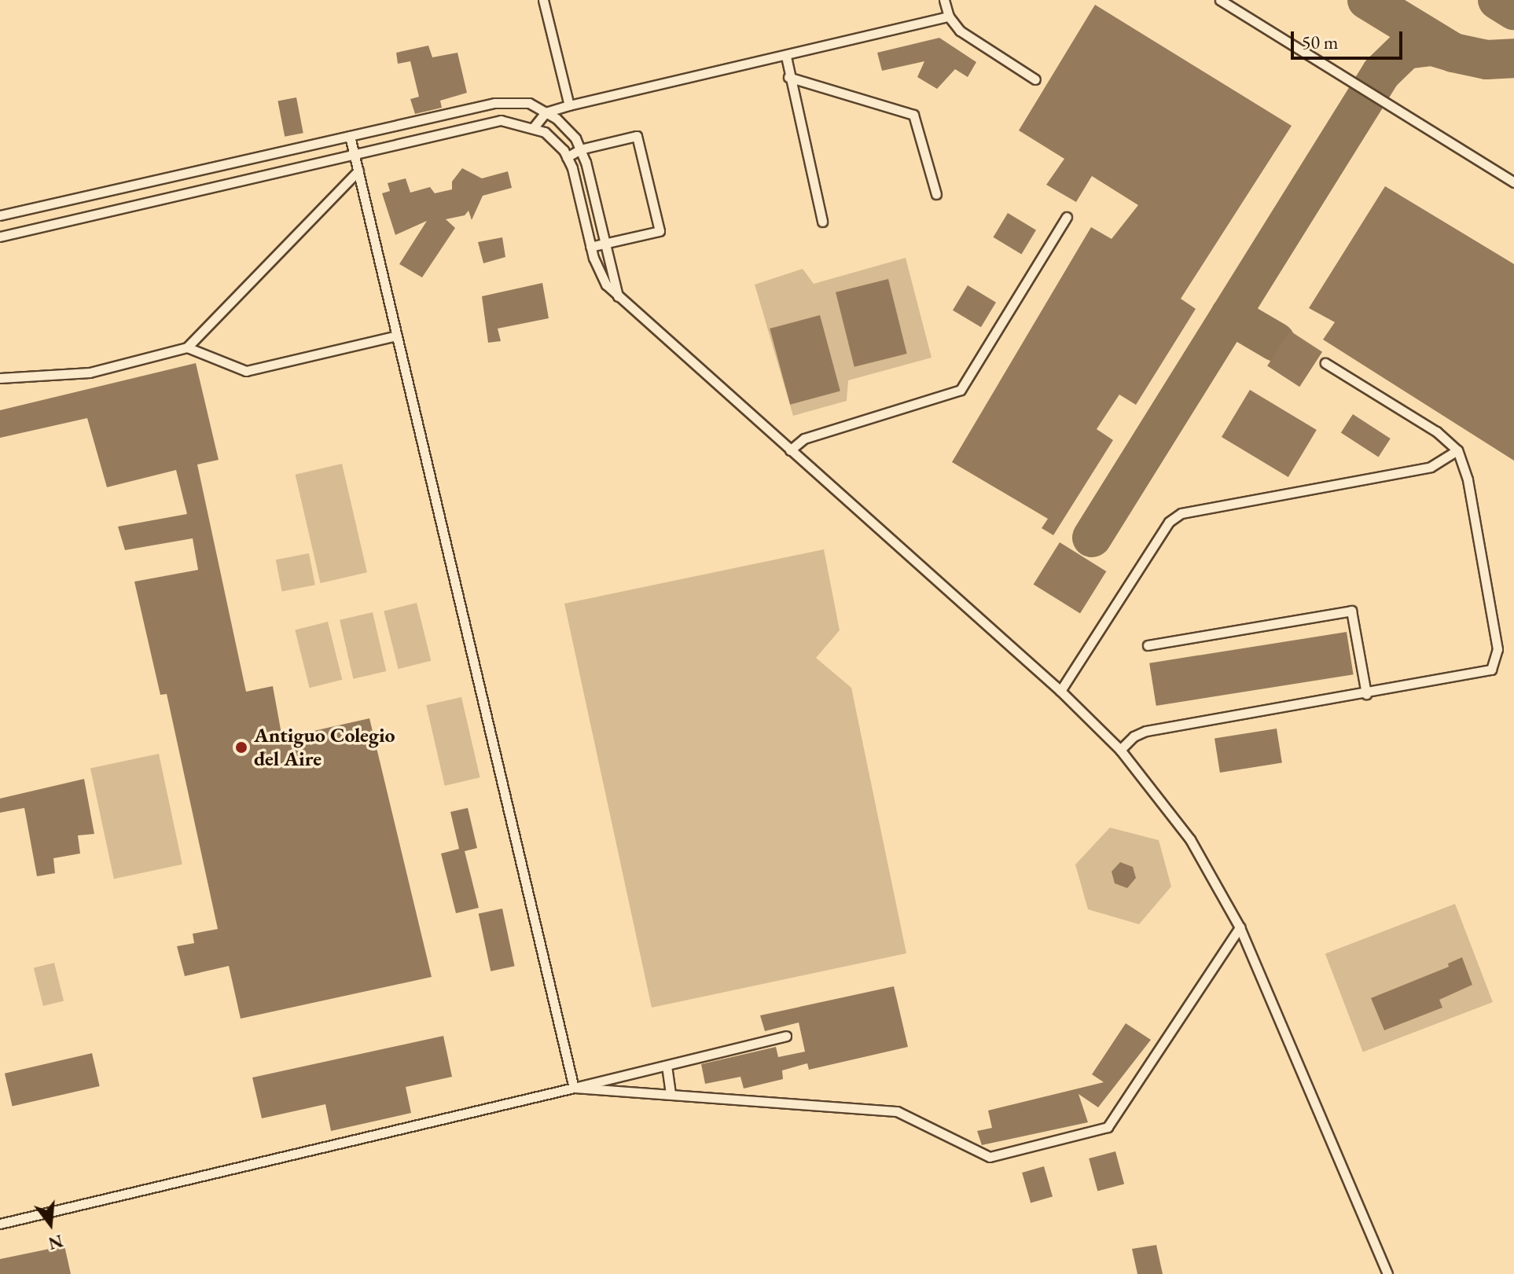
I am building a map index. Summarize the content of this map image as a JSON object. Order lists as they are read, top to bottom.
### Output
{
  "places": ["Antiguo Colegio del Aire"],
  "scale_bar": "50 m",
  "north": "bottom"
}
